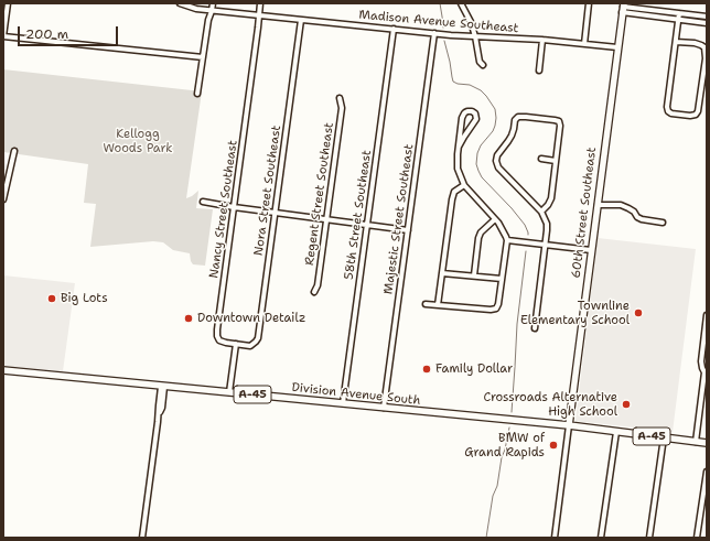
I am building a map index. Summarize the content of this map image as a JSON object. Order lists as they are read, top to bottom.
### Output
{
  "streets": {
    "main road": ["60th Street Southeast", "A-45", "Division Avenue South"],
    "street": [
      "Madison Avenue Southeast",
      "Nora Street Southeast",
      "Regent Street Southeast",
      "Nancy Street Southeast",
      "58th Street Southeast",
      "Majestic Street Southeast"
    ]
  },
  "crossings": [
    ["Madison Avenue Southeast", "Nora Street Southeast"],
    ["Madison Avenue Southeast", "Nancy Street Southeast"],
    ["Madison Avenue Southeast", "60th Street Southeast"],
    ["Madison Avenue Southeast", "58th Street Southeast"],
    ["Madison Avenue Southeast", "Majestic Street Southeast"],
    ["Nora Street Southeast", "Nancy Street Southeast"],
    ["60th Street Southeast", "Division Avenue South"],
    ["58th Street Southeast", "Division Avenue South"],
    ["Majestic Street Southeast", "Division Avenue South"]
  ],
  "parks": ["Kellogg Woods Park"],
  "places": [
    "Big Lots",
    "Townline Elementary School",
    "Downtown Detailz",
    "Family Dollar",
    "Crossroads Alternative High School",
    "BMW of Grand Rapids"
  ],
  "scale_bar": "200 m"
}
